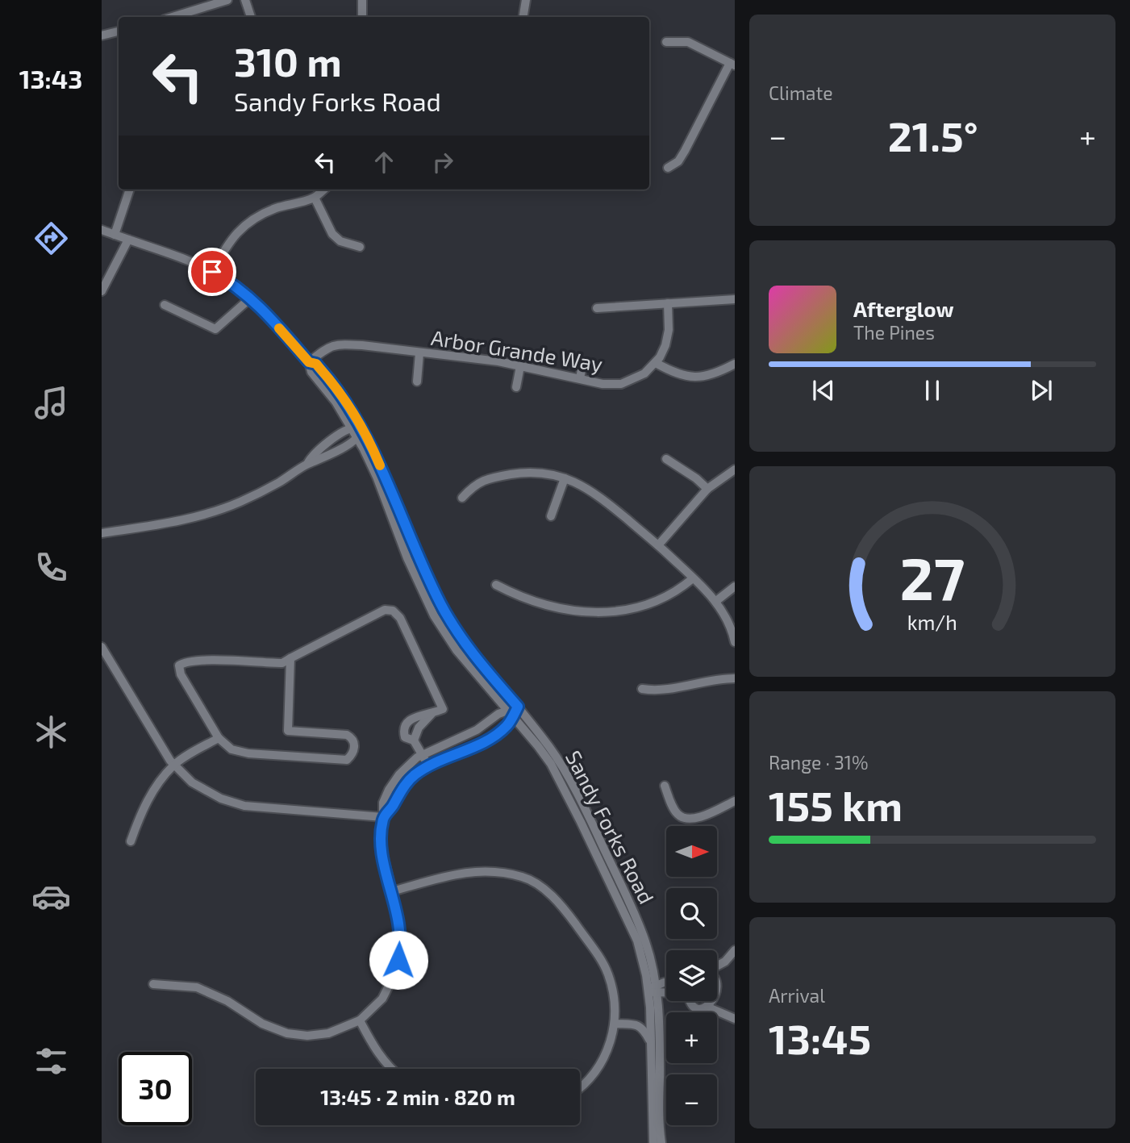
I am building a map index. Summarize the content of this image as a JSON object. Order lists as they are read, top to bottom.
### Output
{
  "streets": {
    "street": ["Arbor Grande Way", "Sandy Forks Road"]
  },
  "crossings": [
    ["Arbor Grande Way", "Sandy Forks Road"]
  ],
  "north": "right",
  "page": {
    "tabs": "13:43",
    "tile": [
      "Climate",
      ["Range · 31%", "155 km"],
      ["Arrival", "13:45"]
    ],
    "turn": ["310 m", "Sandy Forks Road"],
    "heat": ["−", "21.5°", "+"],
    "song": ["Afterglow", "The Pines"],
    "map_buttons": ["+", "−"],
    "limit": "30",
    "trip": "13:45 · 2 min · 820 m",
    "gauge": ["27", "km/h"]
  }
}
